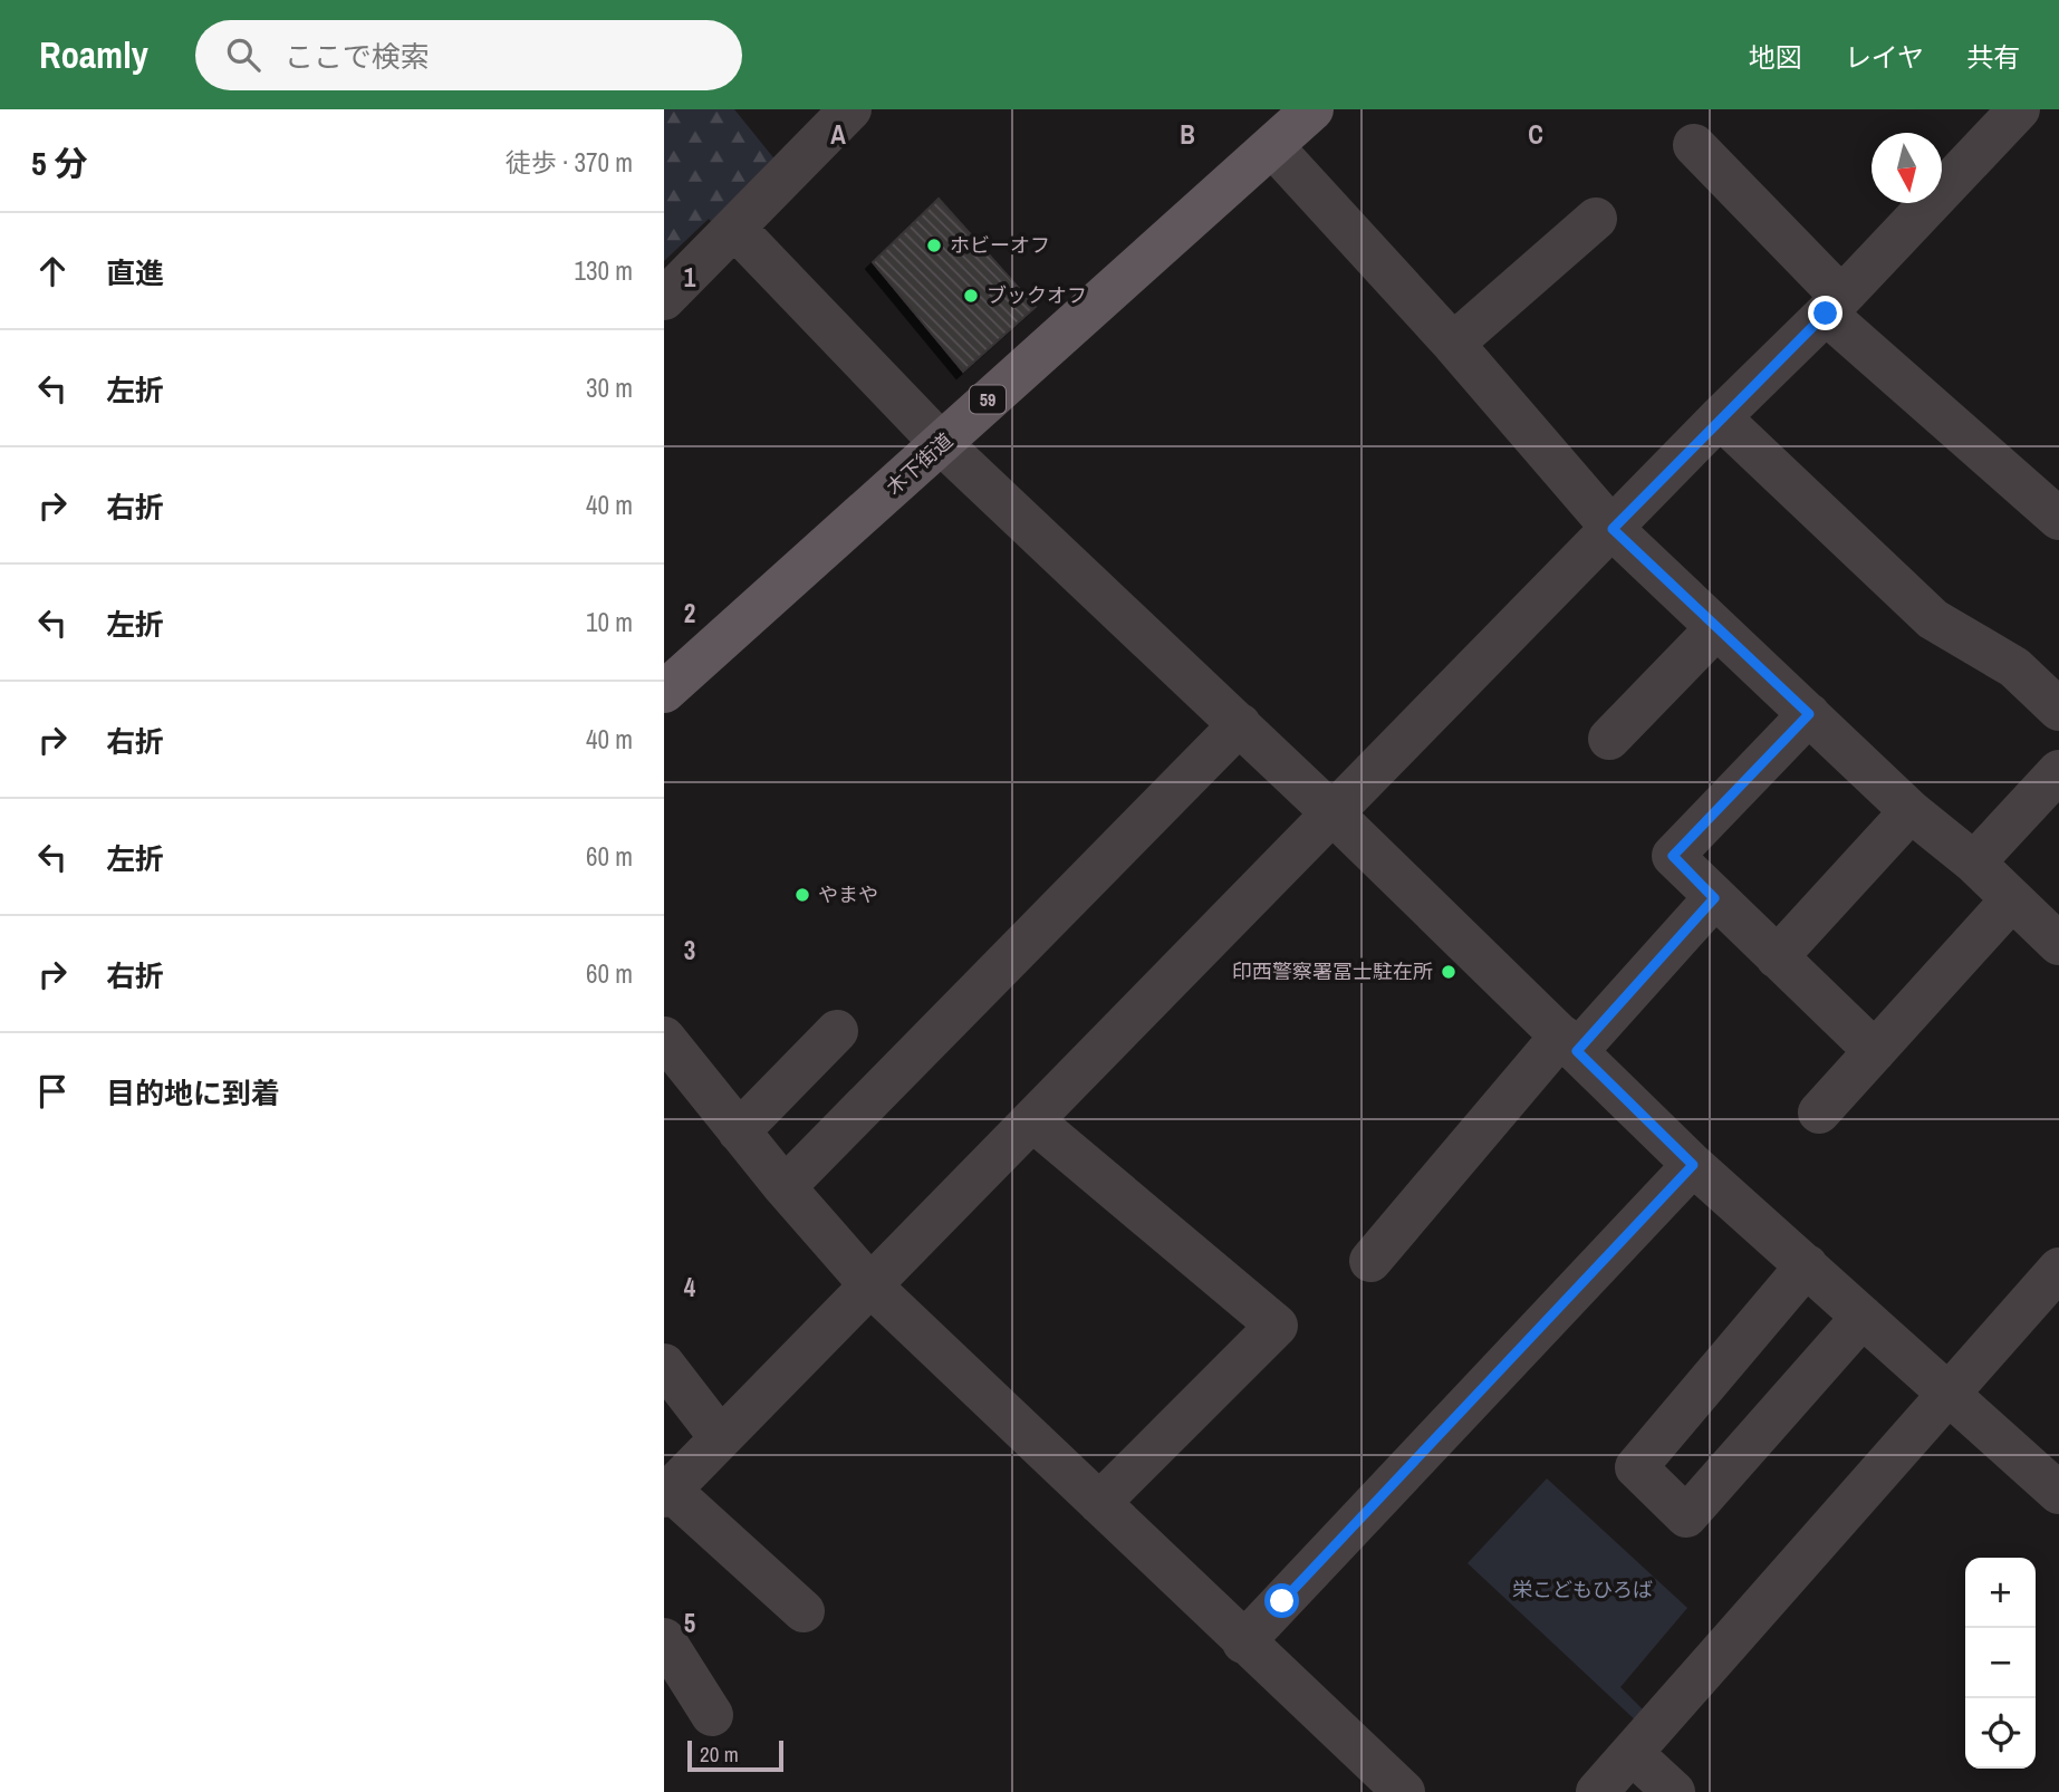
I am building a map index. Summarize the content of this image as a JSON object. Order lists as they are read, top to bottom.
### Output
{
  "streets": {
    "main road": ["59", "木下街道"]
  },
  "parks": ["栄こどもひろば"],
  "places": [
    "ホビーオフ",
    "ブックオフ",
    "やまや",
    "印西警察署冨士駐在所"
  ],
  "scale_bar": "20 m",
  "north": "bottom",
  "page": {
    "header": "Roamly",
    "search": "ここで検索",
    "nav": ["地図", "レイヤ", "共有"],
    "heading": ["5 分", "徒歩 · 370 m"],
    "list": [
      ["直進", "130 m"],
      ["左折", "30 m"],
      ["右折", "40 m"],
      ["左折", "10 m"],
      ["右折", "40 m"],
      ["左折", "60 m"],
      ["右折", "60 m"],
      "目的地に到着"
    ],
    "map_buttons": ["+", "−"],
    "scale": "20 m"
  },
  "grid": {
    "columns": ["A", "B", "C"],
    "rows": [
      "1",
      "2",
      "3",
      "4",
      "5"
    ]
  }
}
